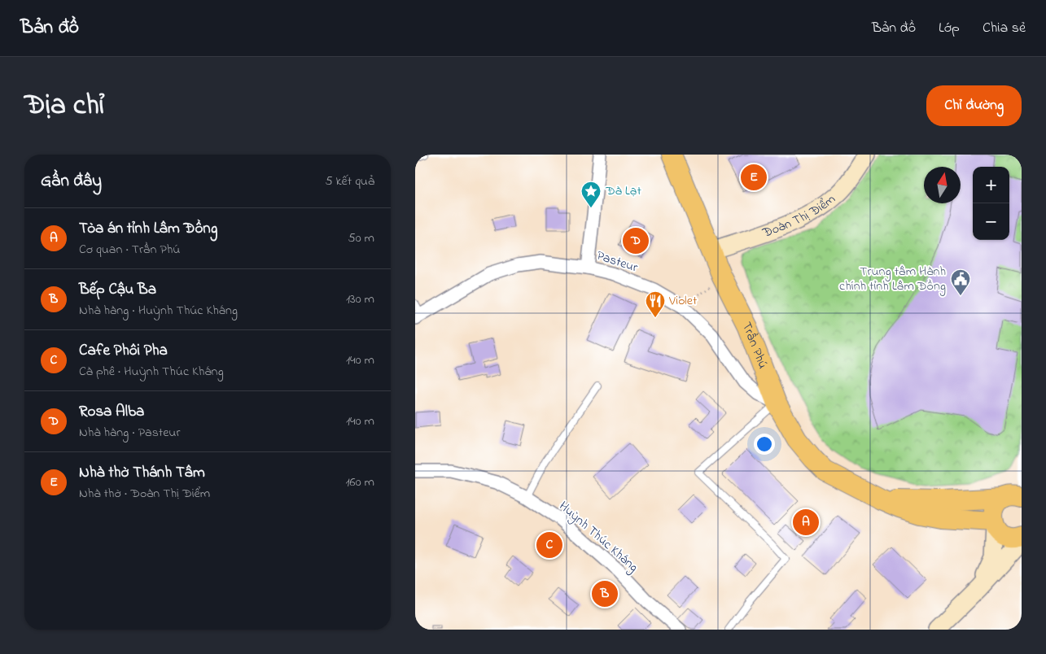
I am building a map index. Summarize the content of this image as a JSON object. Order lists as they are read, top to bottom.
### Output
{
  "streets": {
    "main road": ["Trần Phú"],
    "street": ["Đoàn Thị Điểm", "Pasteur", "Huỳnh Thúc Kháng"]
  },
  "crossings": [
    ["Đoàn Thị Điểm", "Trần Phú"],
    ["Pasteur", "Trần Phú"]
  ],
  "places": {
    "place": ["Đà Lạt"],
    "public building": ["Trung tâm Hành chính tỉnh Lâm Đồng"],
    "restaurant": ["Violet"]
  },
  "north": "top",
  "page": {
    "header": "Bản đồ",
    "nav": ["Bản đồ", "Lớp", "Chia sẻ"],
    "title": "Địa chỉ",
    "buttons": "Chỉ đường",
    "heading": ["Gần đây", "5 kết quả"],
    "pins": [
      "E",
      "D",
      "A",
      "C",
      "B"
    ],
    "map_buttons": ["+", "−"],
    "list": [
      {
        "mark": "A",
        "name": "Tòa án tỉnh Lâm Đồng",
        "note": "Cơ quan · Trần Phú",
        "value": "50 m"
      },
      {
        "mark": "B",
        "name": "Bếp Cậu Ba",
        "note": "Nhà hàng · Huỳnh Thúc Kháng",
        "value": "130 m"
      },
      {
        "mark": "C",
        "name": "Cafe Phôi Pha",
        "note": "Cà phê · Huỳnh Thúc Kháng",
        "value": "140 m"
      },
      {
        "mark": "D",
        "name": "Rosa Alba",
        "note": "Nhà hàng · Pasteur",
        "value": "140 m"
      },
      {
        "mark": "E",
        "name": "Nhà thờ Thánh Tâm",
        "note": "Nhà thờ · Đoàn Thị Điểm",
        "value": "160 m"
      }
    ]
  }
}
